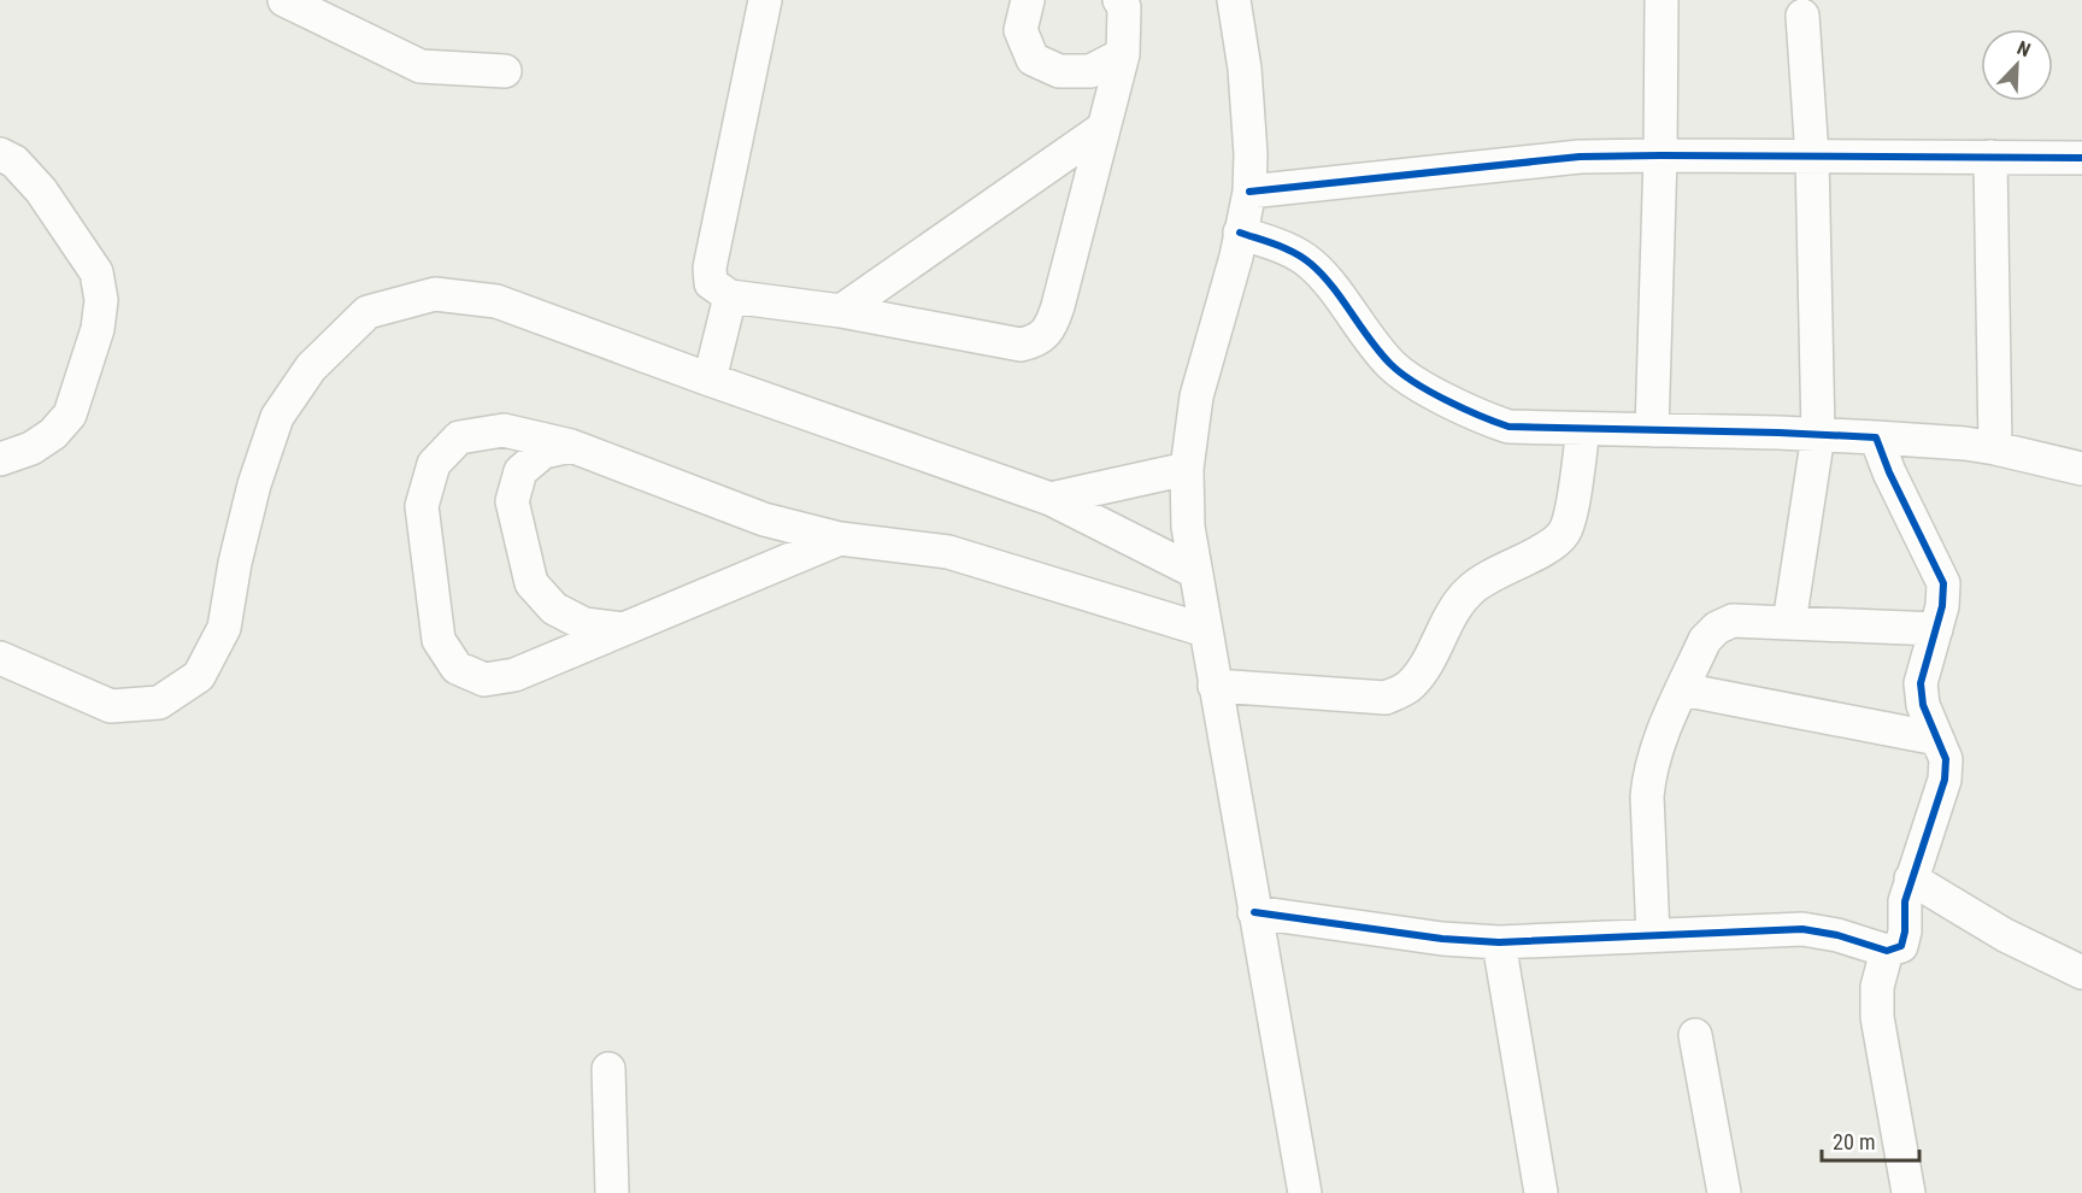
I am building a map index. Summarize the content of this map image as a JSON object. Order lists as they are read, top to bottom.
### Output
{
  "scale_bar": "20 m",
  "north": "top right"
}
